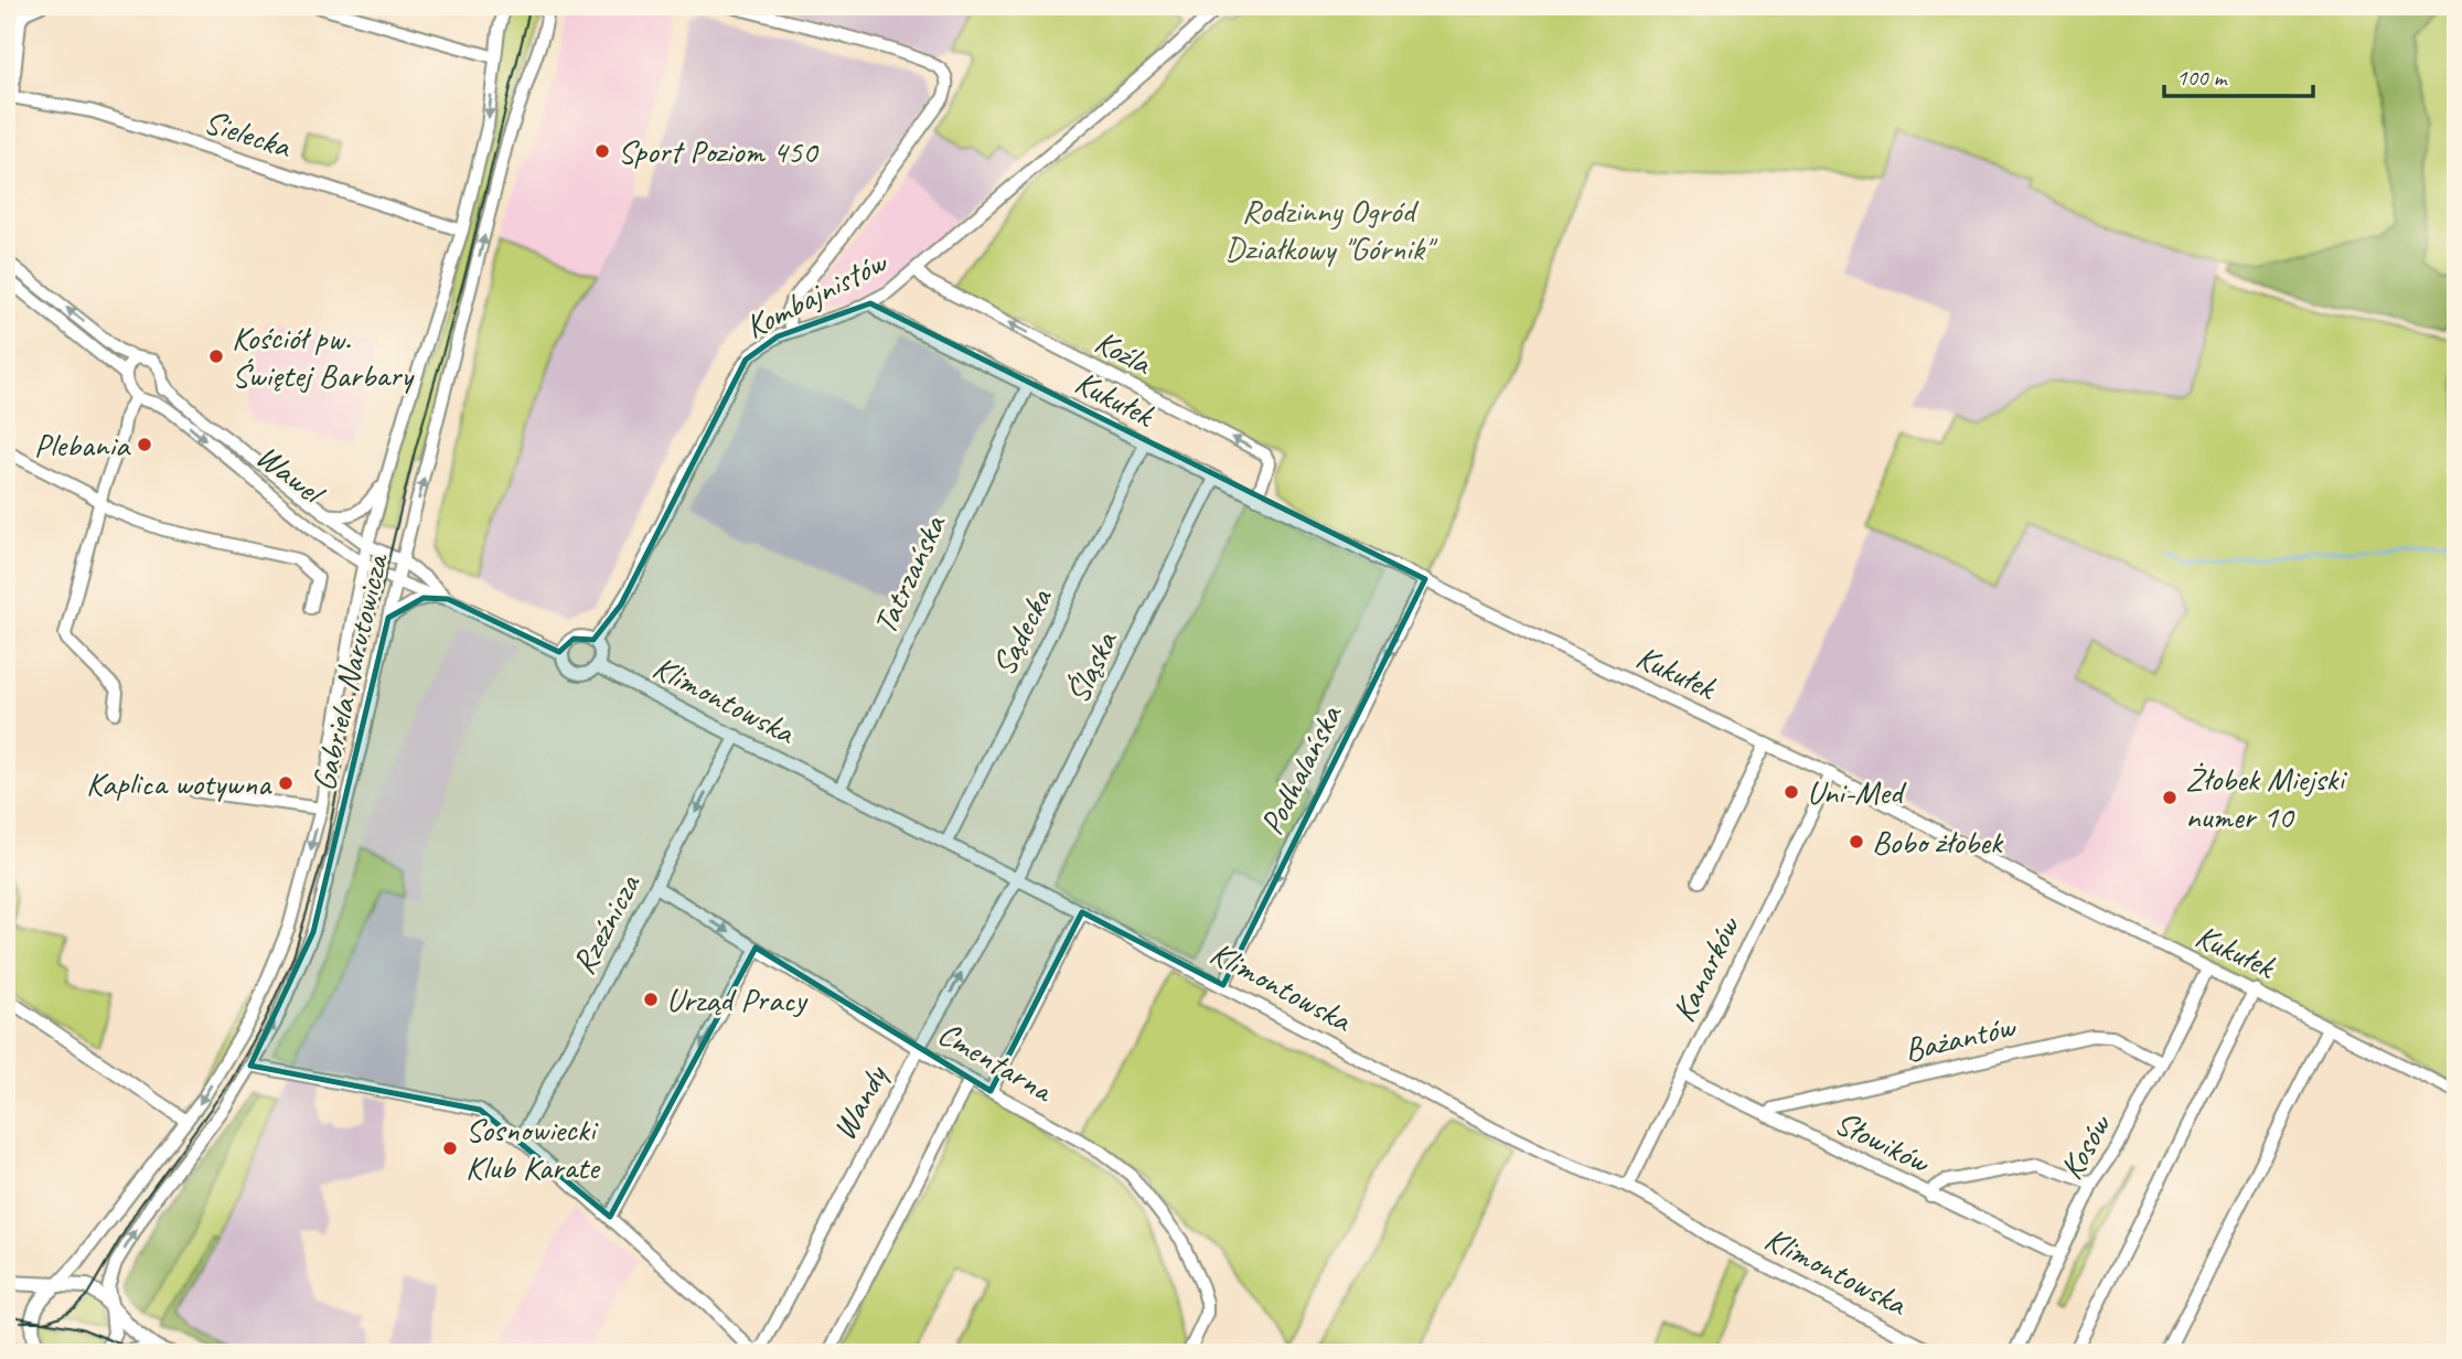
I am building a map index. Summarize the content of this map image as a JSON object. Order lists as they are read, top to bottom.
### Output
{
  "streets": {
    "street": [
      "Sielecka",
      "Kombajnistów",
      "Koźla",
      "Kukułek",
      "Wawel",
      "Tatrzańska",
      "Sądecka",
      "Śląska",
      "Gabriela Narutowicza",
      "Klimontowska",
      "Podhalańska",
      "Rzeźnicza",
      "Kanarków",
      "Bażantów",
      "Cmentarna",
      "Wandy",
      "Słowików",
      "Kosów"
    ]
  },
  "crossings": [
    ["Sielecka", "Gabriela Narutowicza"],
    ["Kombajnistów", "Koźla"],
    ["Kombajnistów", "Kukułek"],
    ["Kombajnistów", "Klimontowska"],
    ["Koźla", "Kukułek"],
    ["Kukułek", "Tatrzańska"],
    ["Kukułek", "Sądecka"],
    ["Kukułek", "Śląska"],
    ["Kukułek", "Podhalańska"],
    ["Kukułek", "Kanarków"],
    ["Kukułek", "Kosów"],
    ["Wawel", "Gabriela Narutowicza"],
    ["Tatrzańska", "Klimontowska"],
    ["Sądecka", "Klimontowska"],
    ["Śląska", "Klimontowska"],
    ["Śląska", "Wandy"],
    ["Klimontowska", "Podhalańska"],
    ["Klimontowska", "Rzeźnicza"],
    ["Klimontowska", "Kanarków"],
    ["Klimontowska", "Wandy"],
    ["Rzeźnicza", "Cmentarna"],
    ["Kanarków", "Słowików"],
    ["Bażantów", "Słowików"],
    ["Bażantów", "Kosów"],
    ["Cmentarna", "Wandy"],
    ["Słowików", "Kosów"]
  ],
  "one_way": ["Koźla", "Podhalańska", "Rzeźnicza"],
  "parks": ["Rodzinny Ogród Działkowy \"Górnik\""],
  "places": [
    "Sport Poziom 450",
    "Kościół pw. Świętej Barbary",
    "Plebania",
    "Kaplica wotywna",
    "Uni-Med",
    "Żłobek Miejski numer 10",
    "Bobo żłobek",
    "Urząd Pracy",
    "Sosnowiecki Klub Karate"
  ],
  "scale_bar": "100 m"
}
